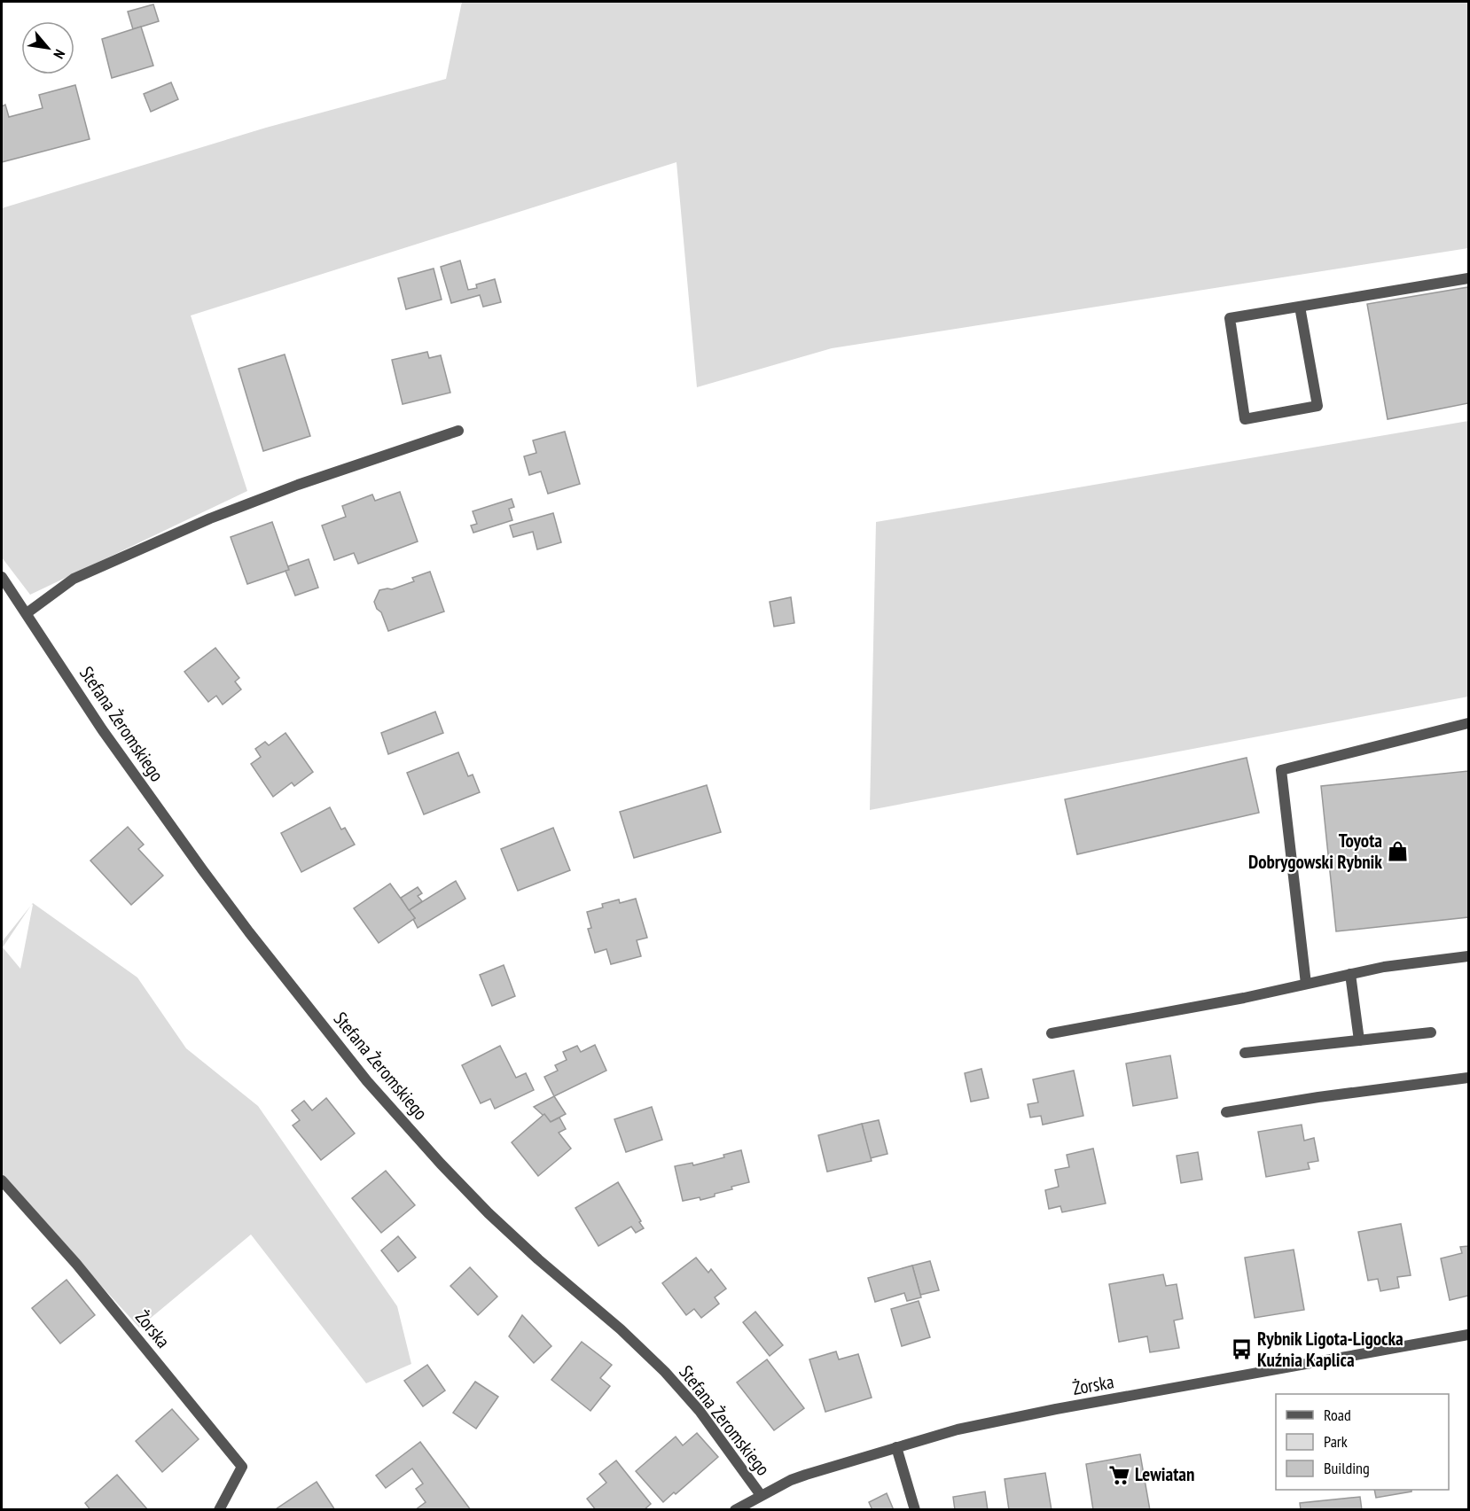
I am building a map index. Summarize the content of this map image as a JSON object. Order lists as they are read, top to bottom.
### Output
{
  "streets": {
    "street": ["Stefana Żeromskiego", "Żorska"]
  },
  "crossings": [
    ["Stefana Żeromskiego", "Żorska"]
  ],
  "places": {
    "shop": ["Toyota Dobrygowski Rybnik"],
    "bus stop": ["Rybnik Ligota-Ligocka Kuźnia Kaplica"],
    "supermarket": ["Lewiatan"]
  },
  "legend": ["Road", "Park", "Building"],
  "north": "bottom right"
}
